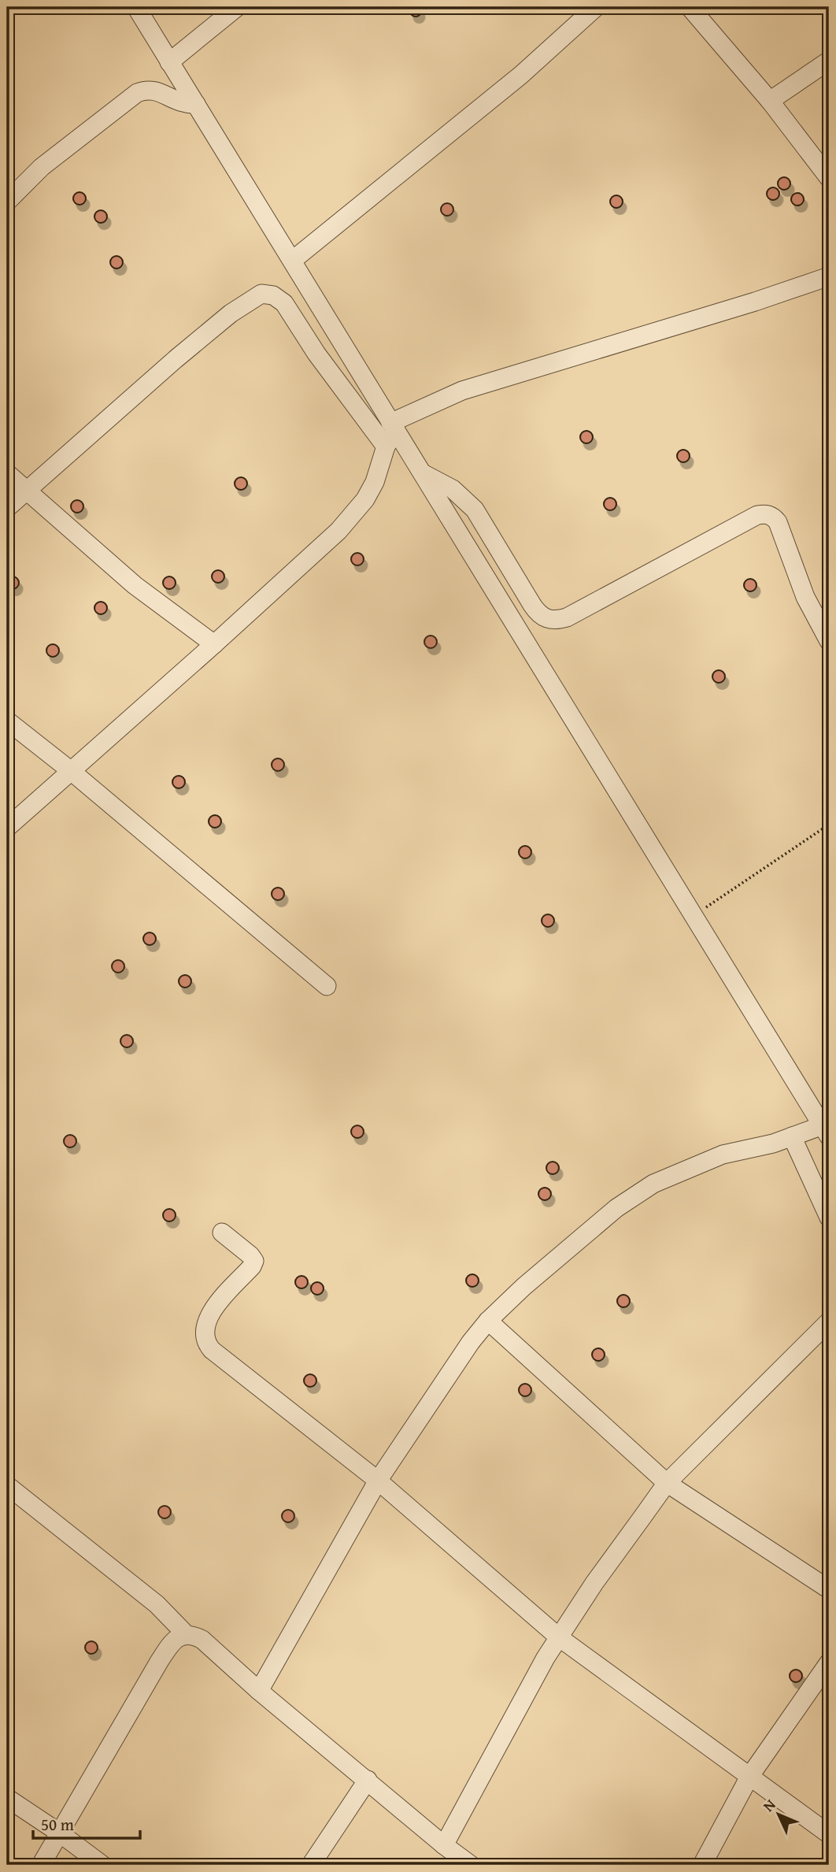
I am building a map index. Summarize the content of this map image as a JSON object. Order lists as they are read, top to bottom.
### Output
{
  "scale_bar": "50 m",
  "north": "top left"
}
